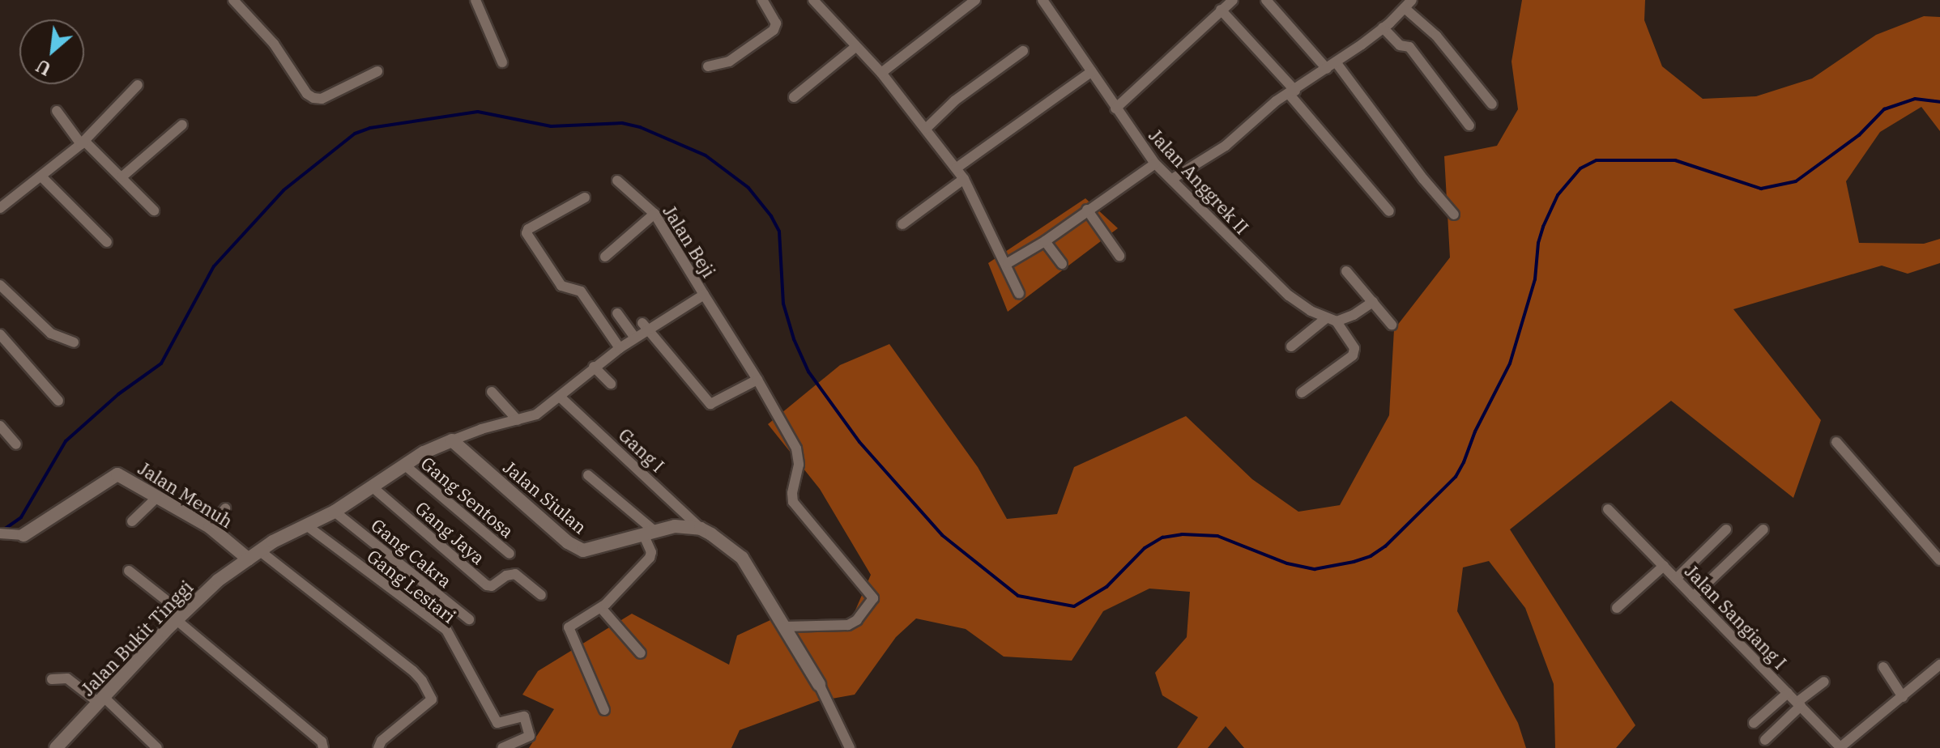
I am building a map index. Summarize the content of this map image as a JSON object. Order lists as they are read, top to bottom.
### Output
{
  "streets": {
    "street": [
      "Jalan Anggrek II",
      "Jalan Beji",
      "Gang I",
      "Jalan Menuh",
      "Gang Sentosa",
      "Jalan Siulan",
      "Gang Jaya",
      "Gang Cakra",
      "Gang Lestari",
      "Jalan Sangiang I",
      "Jalan Bukit Tinggi"
    ]
  },
  "crossings": [
    ["Gang I", "Jalan Siulan"],
    ["Jalan Menuh", "Jalan Bukit Tinggi"]
  ],
  "north": "bottom left"
}
